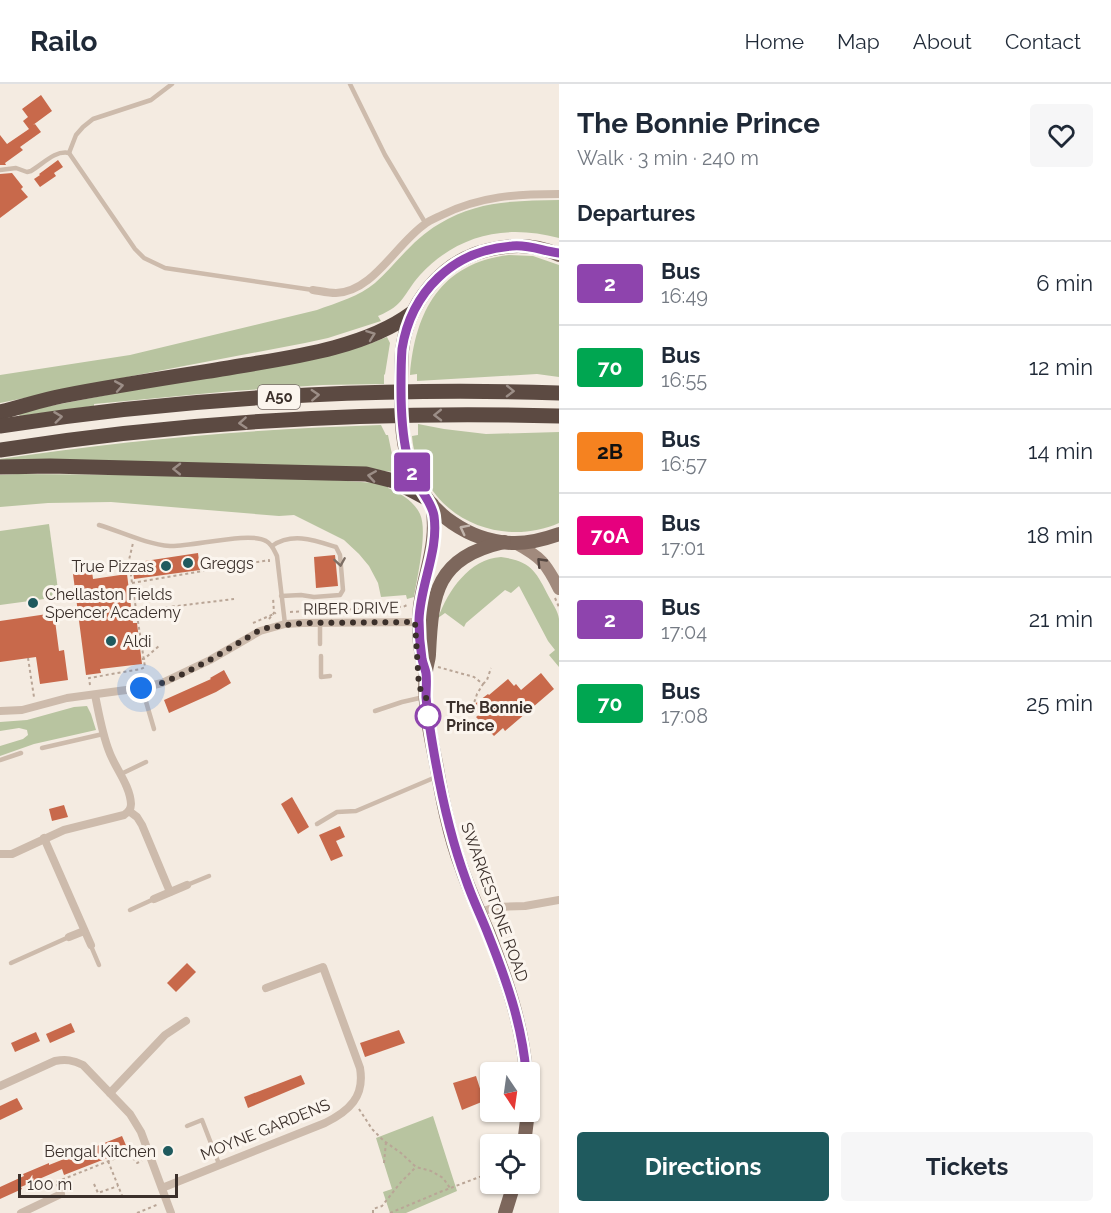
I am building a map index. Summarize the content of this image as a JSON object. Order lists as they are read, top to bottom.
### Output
{
  "streets": {
    "highway": ["A50"],
    "main road": ["SWARKESTONE ROAD"],
    "street": ["RIBER DRIVE", "MOYNE GARDENS"]
  },
  "crossings": [
    ["RIBER DRIVE", "SWARKESTONE ROAD"]
  ],
  "places": [
    "Greggs",
    "True Pizzas",
    "Chellaston Fields Spencer Academy",
    "Aldi",
    "The Bonnie Prince",
    "Bengal Kitchen"
  ],
  "lines": ["bus line 2"],
  "scale_bar": "100 m",
  "north": "bottom",
  "page": {
    "header": "Railo",
    "nav": [
      "Home",
      "Map",
      "About",
      "Contact"
    ],
    "on_map": "2",
    "heading": [
      ["The Bonnie Prince", "Walk · 3 min · 240 m"],
      "Departures"
    ],
    "list": [
      {
        "mark": "2",
        "name": "Bus",
        "note": "16:49",
        "value": "6 min"
      },
      {
        "mark": "70",
        "name": "Bus",
        "note": "16:55",
        "value": "12 min"
      },
      {
        "mark": "2B",
        "name": "Bus",
        "note": "16:57",
        "value": "14 min"
      },
      {
        "mark": "70A",
        "name": "Bus",
        "note": "17:01",
        "value": "18 min"
      },
      {
        "mark": "2",
        "name": "Bus",
        "note": "17:04",
        "value": "21 min"
      },
      {
        "mark": "70",
        "name": "Bus",
        "note": "17:08",
        "value": "25 min"
      }
    ],
    "buttons": ["Directions", "Tickets"],
    "scale": "100 m"
  }
}
